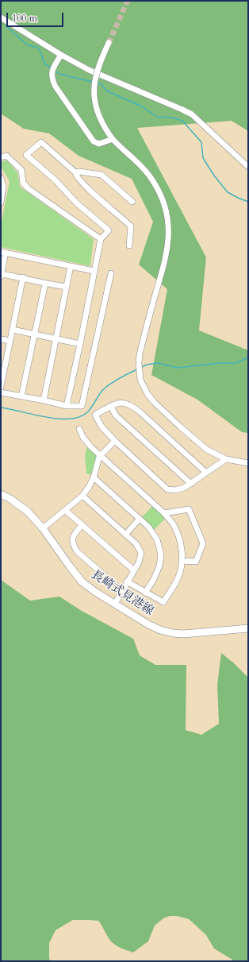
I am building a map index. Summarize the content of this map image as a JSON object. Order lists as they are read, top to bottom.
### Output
{
  "streets": {
    "main road": ["長崎式見港線"]
  },
  "scale_bar": "100 m"
}
